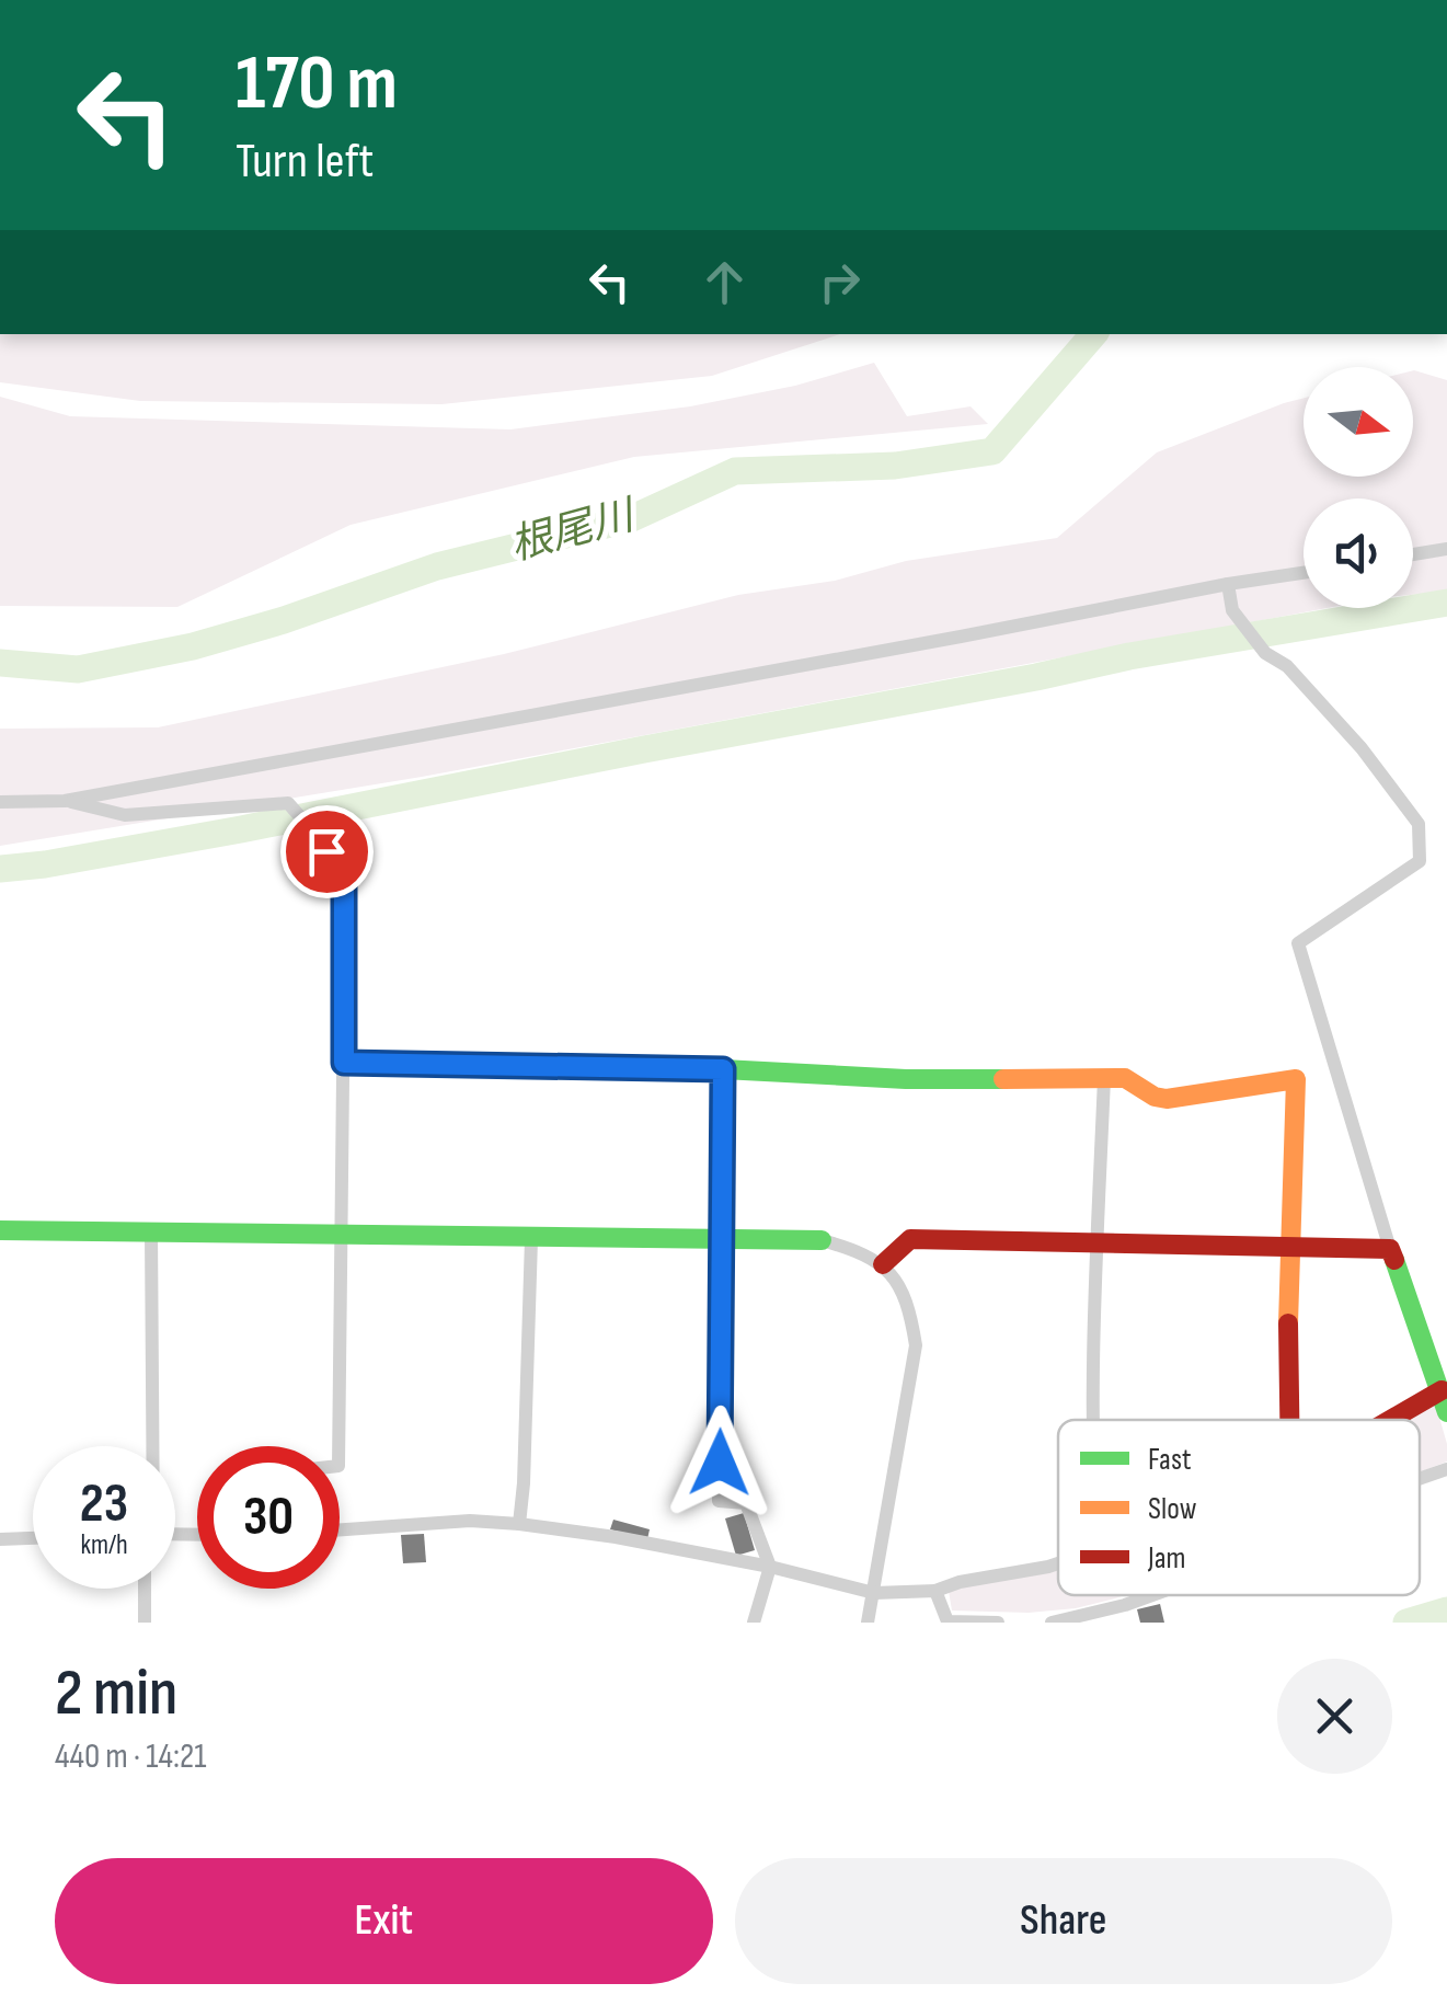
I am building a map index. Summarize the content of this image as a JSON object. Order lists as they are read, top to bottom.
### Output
{
  "water": ["根尾川"],
  "legend": ["Fast", "Slow", "Jam"],
  "north": "right",
  "page": {
    "turn": ["170 m", "Turn left"],
    "speed": "23 km/h",
    "limit": "30",
    "heading": ["2 min", "440 m · 14:21"],
    "buttons": ["Exit", "Share"]
  }
}
